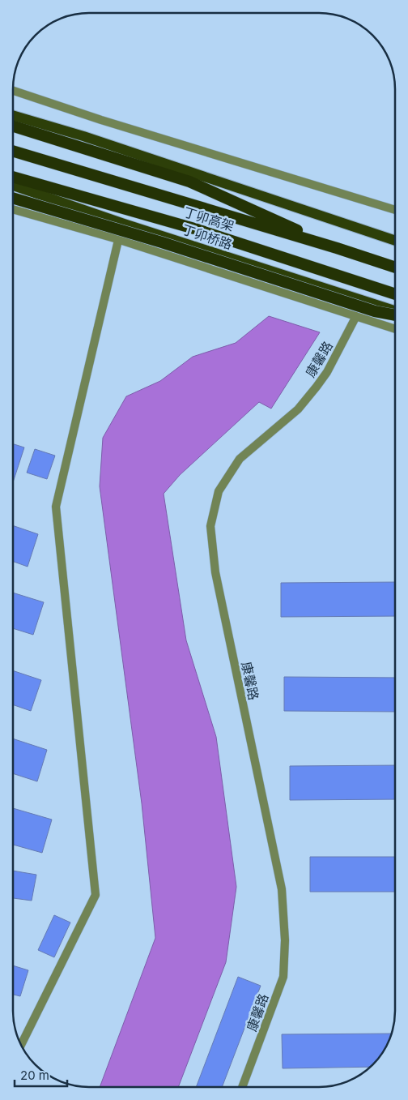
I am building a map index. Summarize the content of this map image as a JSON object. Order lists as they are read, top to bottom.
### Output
{
  "streets": {
    "highway": ["丁卯高架"],
    "main road": ["丁卯桥路"],
    "street": ["康馨路"]
  },
  "scale_bar": "20 m"
}
